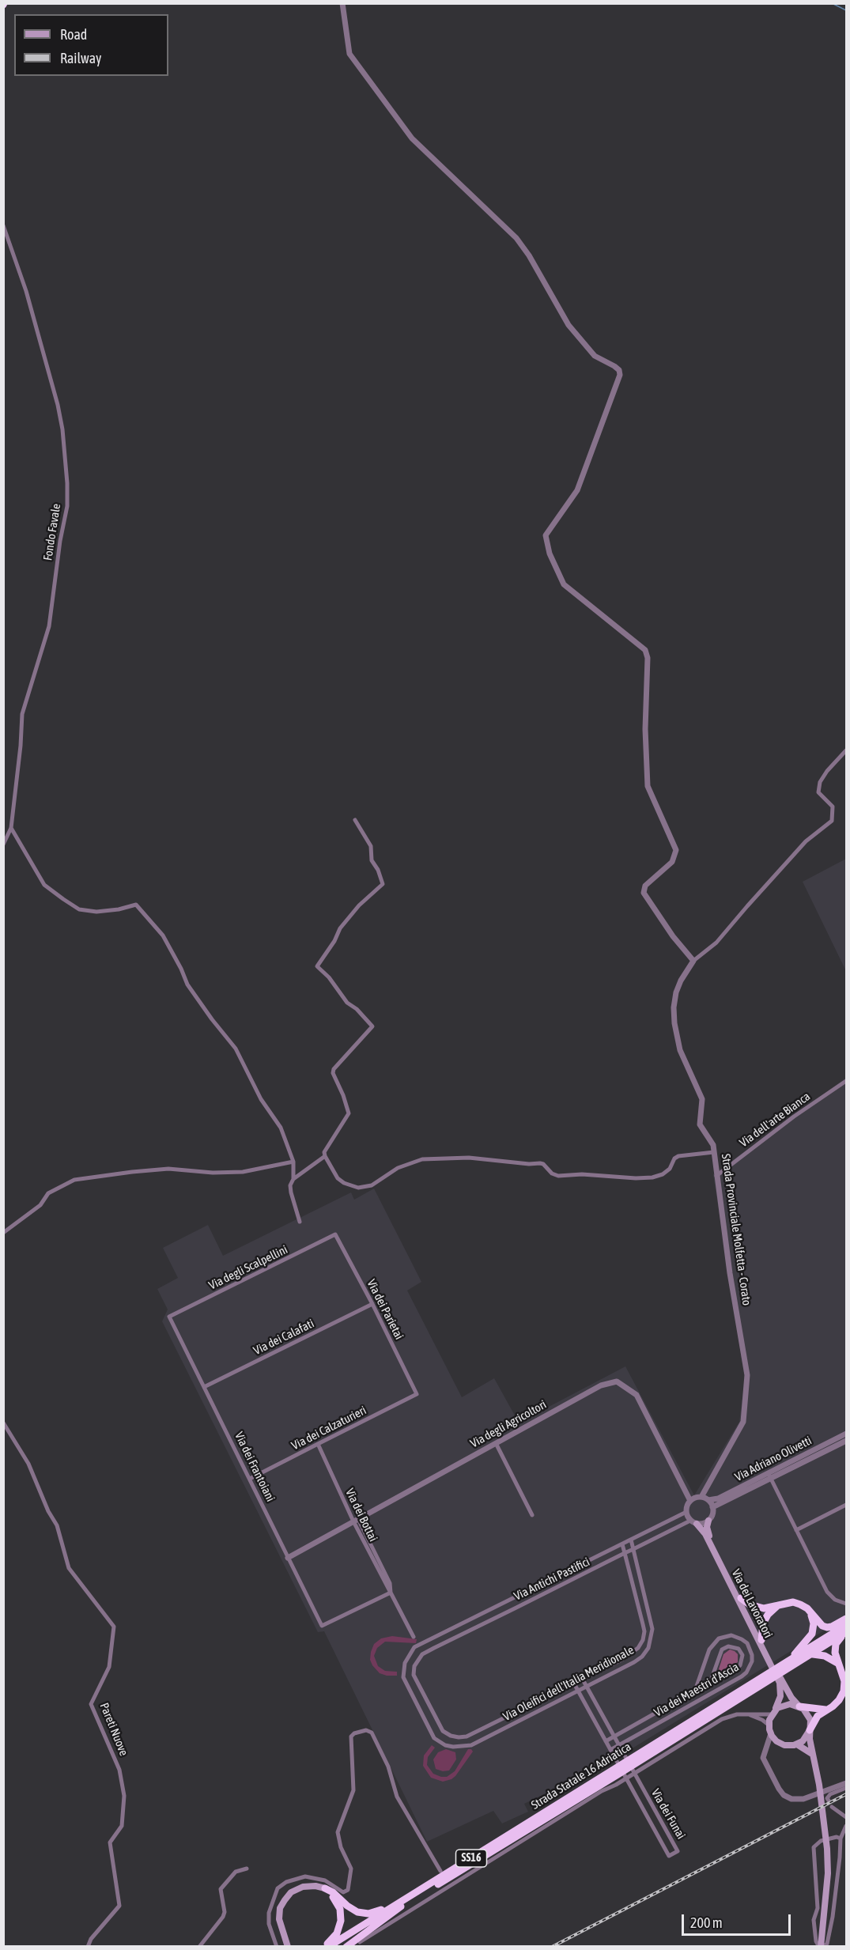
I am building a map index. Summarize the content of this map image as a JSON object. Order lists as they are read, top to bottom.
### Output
{
  "streets": {
    "highway": ["Strada Statale 16 Adriatica", "SS16"],
    "main road": ["Via dei Lavoratori"],
    "street": [
      "Fondo Favale",
      "Via dell'arte Bianca",
      "Strada Provinciale Molfetta - Corato",
      "Via degli Scalpellini",
      "Via dei Parietai",
      "Via dei Calafati",
      "Via degli Agricoltori",
      "Via dei Calzaturieri",
      "Via Adriano Olivetti",
      "Via dei Frantoiani",
      "Via dei Bottai",
      "Via Antichi Pastifici",
      "Via Oleifici dell'Italia Meridionale",
      "Via dei Maestri d’Ascia",
      "Pareti Nuove",
      "Via dei Funai"
    ]
  },
  "crossings": [
    ["Via dell'arte Bianca", "Strada Provinciale Molfetta - Corato"],
    ["Strada Provinciale Molfetta - Corato", "Via degli Agricoltori"],
    ["Strada Provinciale Molfetta - Corato", "Via Adriano Olivetti"],
    ["Strada Provinciale Molfetta - Corato", "Via Antichi Pastifici"],
    ["Via degli Scalpellini", "Via dei Parietai"],
    ["Via degli Scalpellini", "Via dei Frantoiani"],
    ["Via dei Parietai", "Via dei Calafati"],
    ["Via dei Parietai", "Via dei Calzaturieri"],
    ["Via dei Calafati", "Via dei Frantoiani"],
    ["Via degli Agricoltori", "Via Adriano Olivetti"],
    ["Via degli Agricoltori", "Via dei Frantoiani"],
    ["Via degli Agricoltori", "Via dei Bottai"],
    ["Via degli Agricoltori", "Via Antichi Pastifici"],
    ["Via dei Calzaturieri", "Via dei Frantoiani"],
    ["Via dei Calzaturieri", "Via dei Bottai"],
    ["Via Adriano Olivetti", "Via Antichi Pastifici"],
    ["Via dei Frantoiani", "Via dei Bottai"],
    ["Via Antichi Pastifici", "Via Oleifici dell'Italia Meridionale"],
    ["Via Oleifici dell'Italia Meridionale", "Via dei Funai"],
    ["Via dei Maestri d’Ascia", "Via dei Funai"],
    ["Strada Statale 16 Adriatica", "SS16"]
  ],
  "legend": ["Road", "Railway"],
  "scale_bar": "200 m"
}
